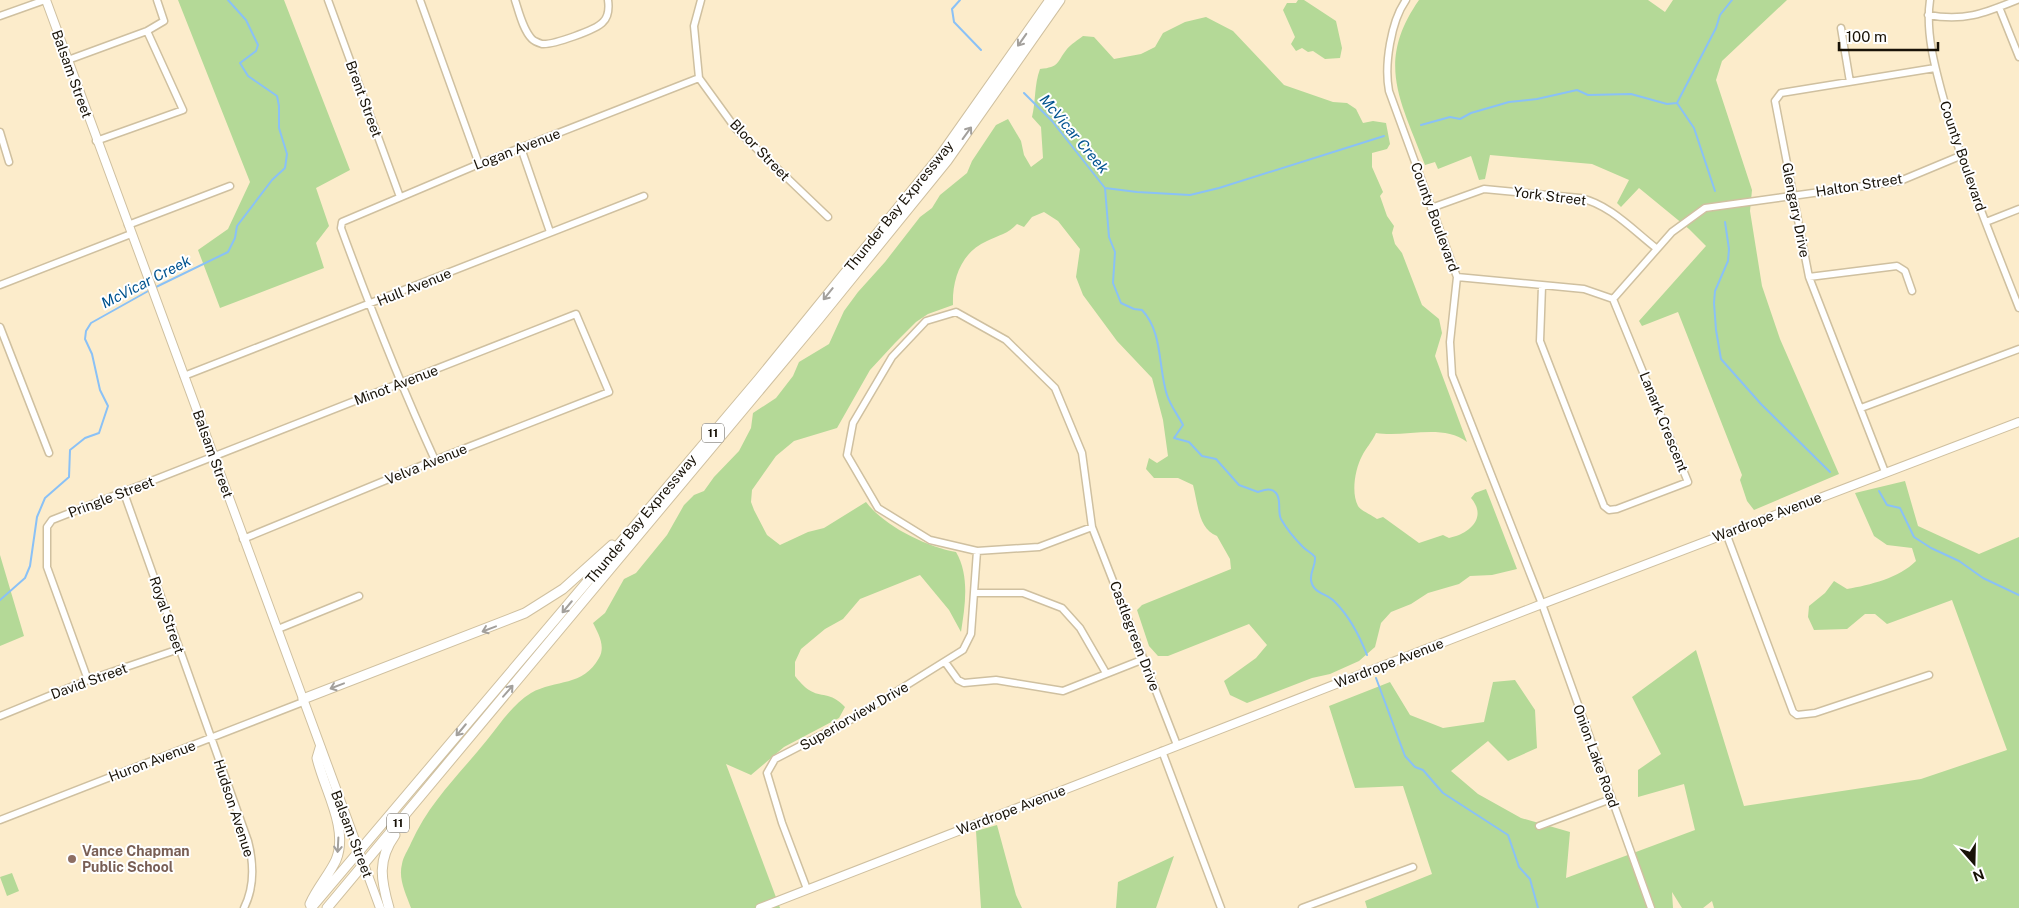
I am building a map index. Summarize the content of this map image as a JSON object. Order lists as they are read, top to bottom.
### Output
{
  "streets": {
    "highway": ["Thunder Bay Expressway", "11"],
    "main road": ["Balsam Street", "Wardrope Avenue"],
    "street": [
      "Brent Street",
      "Logan Avenue",
      "Bloor Street",
      "County Boulevard",
      "Halton Street",
      "York Street",
      "Glengary Drive",
      "Hull Avenue",
      "Minot Avenue",
      "Lanark Crescent",
      "Velva Avenue",
      "Pringle Street",
      "Royal Street",
      "Castlegreen Drive",
      "David Street",
      "Superiorview Drive",
      "Onion Lake Road",
      "Huron Avenue",
      "Hudson Avenue"
    ]
  },
  "crossings": [
    ["Balsam Street", "Thunder Bay Expressway"],
    ["Balsam Street", "Hull Avenue"],
    ["Balsam Street", "Minot Avenue"],
    ["Balsam Street", "Velva Avenue"],
    ["Balsam Street", "Pringle Street"],
    ["Balsam Street", "Huron Avenue"],
    ["Brent Street", "Logan Avenue"],
    ["Logan Avenue", "Bloor Street"],
    ["Logan Avenue", "Hull Avenue"],
    ["County Boulevard", "Halton Street"],
    ["County Boulevard", "York Street"],
    ["County Boulevard", "Glengary Drive"],
    ["County Boulevard", "Wardrope Avenue"],
    ["County Boulevard", "Onion Lake Road"],
    ["Halton Street", "York Street"],
    ["Halton Street", "Glengary Drive"],
    ["Halton Street", "Lanark Crescent"],
    ["Glengary Drive", "Wardrope Avenue"],
    ["Minot Avenue", "Velva Avenue"],
    ["Minot Avenue", "Pringle Street"],
    ["Pringle Street", "Royal Street"],
    ["Pringle Street", "David Street"],
    ["Wardrope Avenue", "Castlegreen Drive"],
    ["Wardrope Avenue", "Superiorview Drive"],
    ["Wardrope Avenue", "Onion Lake Road"],
    ["Royal Street", "David Street"],
    ["Royal Street", "Huron Avenue"],
    ["Royal Street", "Hudson Avenue"],
    ["Castlegreen Drive", "Superiorview Drive"],
    ["Huron Avenue", "Hudson Avenue"]
  ],
  "water": ["McVicar Creek"],
  "places": ["Vance Chapman Public School"],
  "scale_bar": "100 m",
  "north": "bottom"
}
